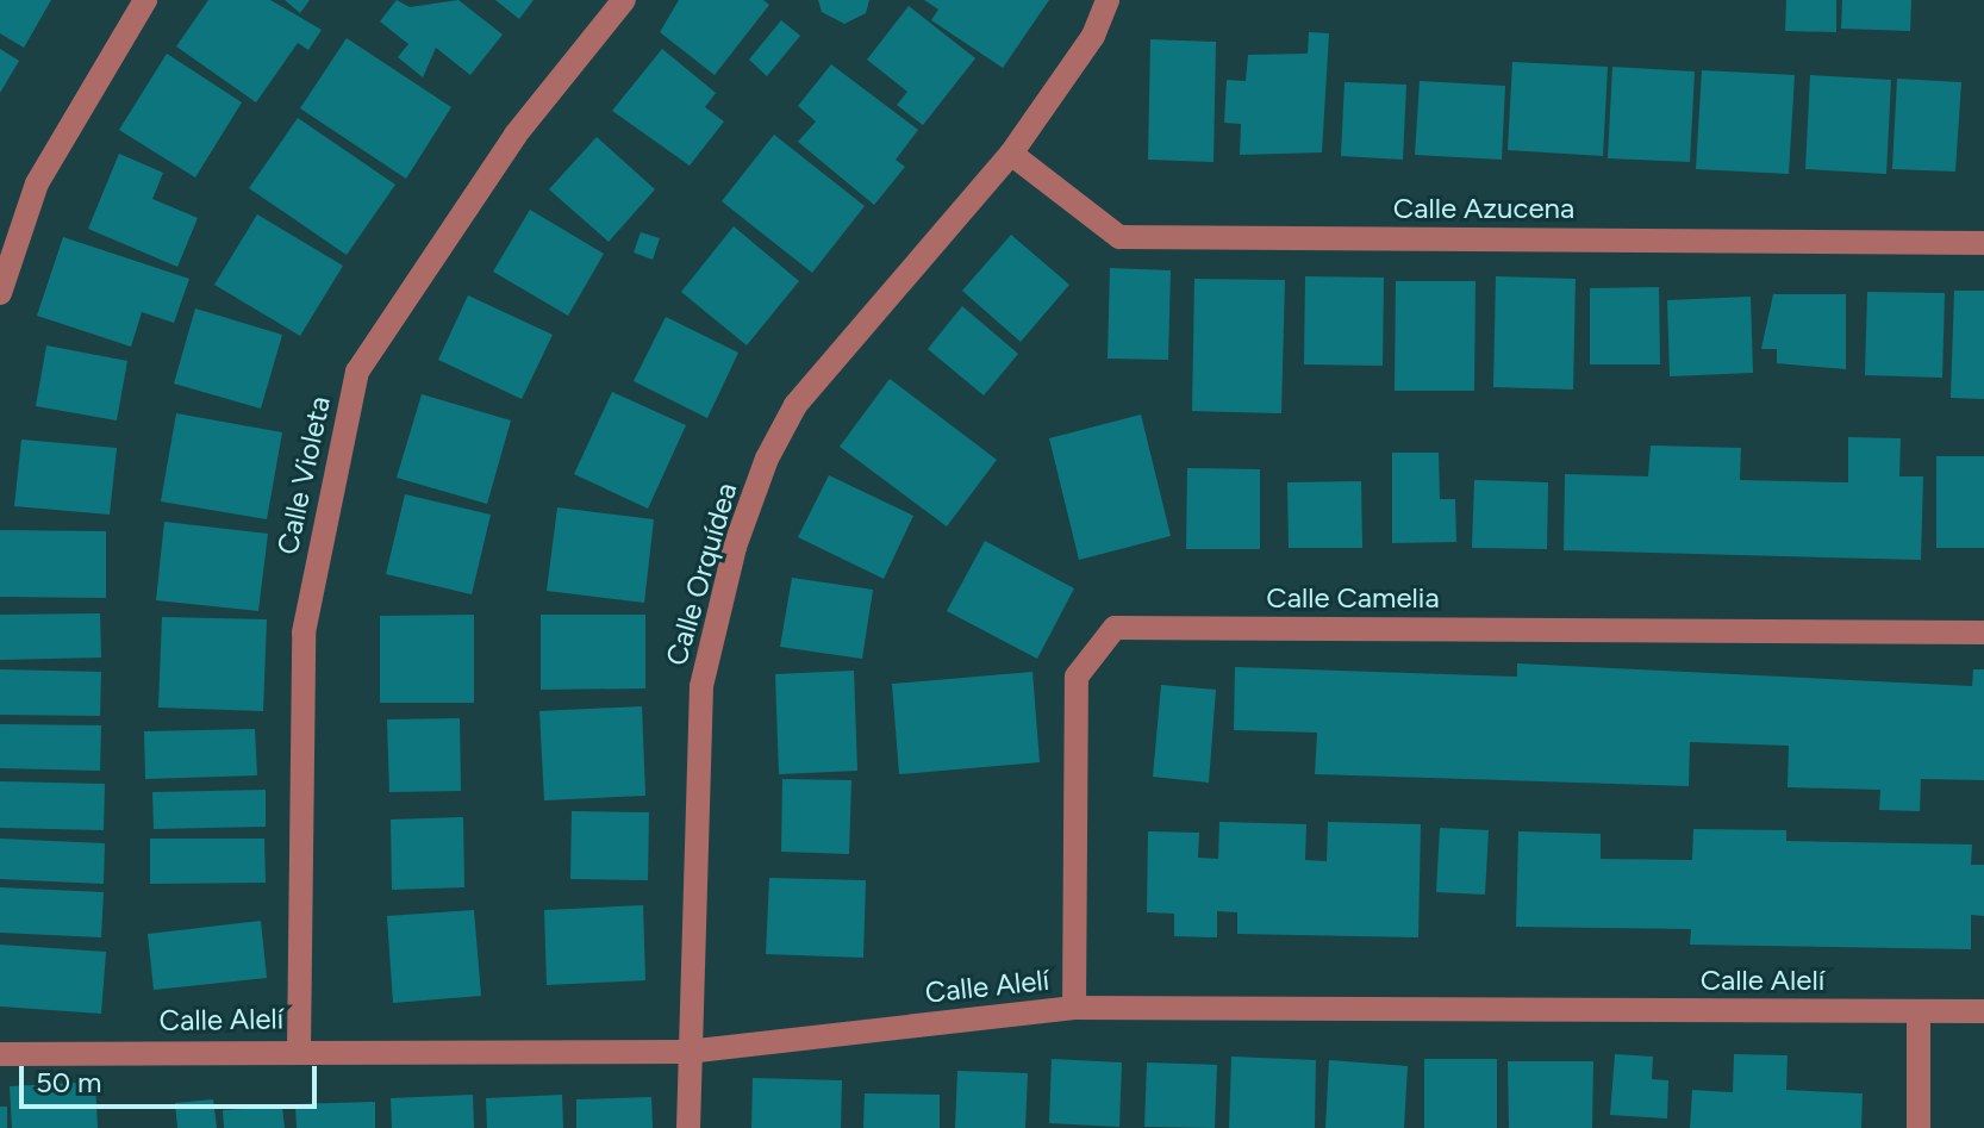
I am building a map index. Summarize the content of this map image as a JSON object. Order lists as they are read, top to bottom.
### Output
{
  "streets": {
    "street": [
      "Calle Azucena",
      "Calle Violeta",
      "Calle Orquídea",
      "Calle Camelia",
      "Calle Alelí"
    ]
  },
  "crossings": [
    ["Calle Azucena", "Calle Orquídea"],
    ["Calle Violeta", "Calle Alelí"],
    ["Calle Orquídea", "Calle Alelí"],
    ["Calle Camelia", "Calle Alelí"]
  ],
  "scale_bar": "50 m"
}
